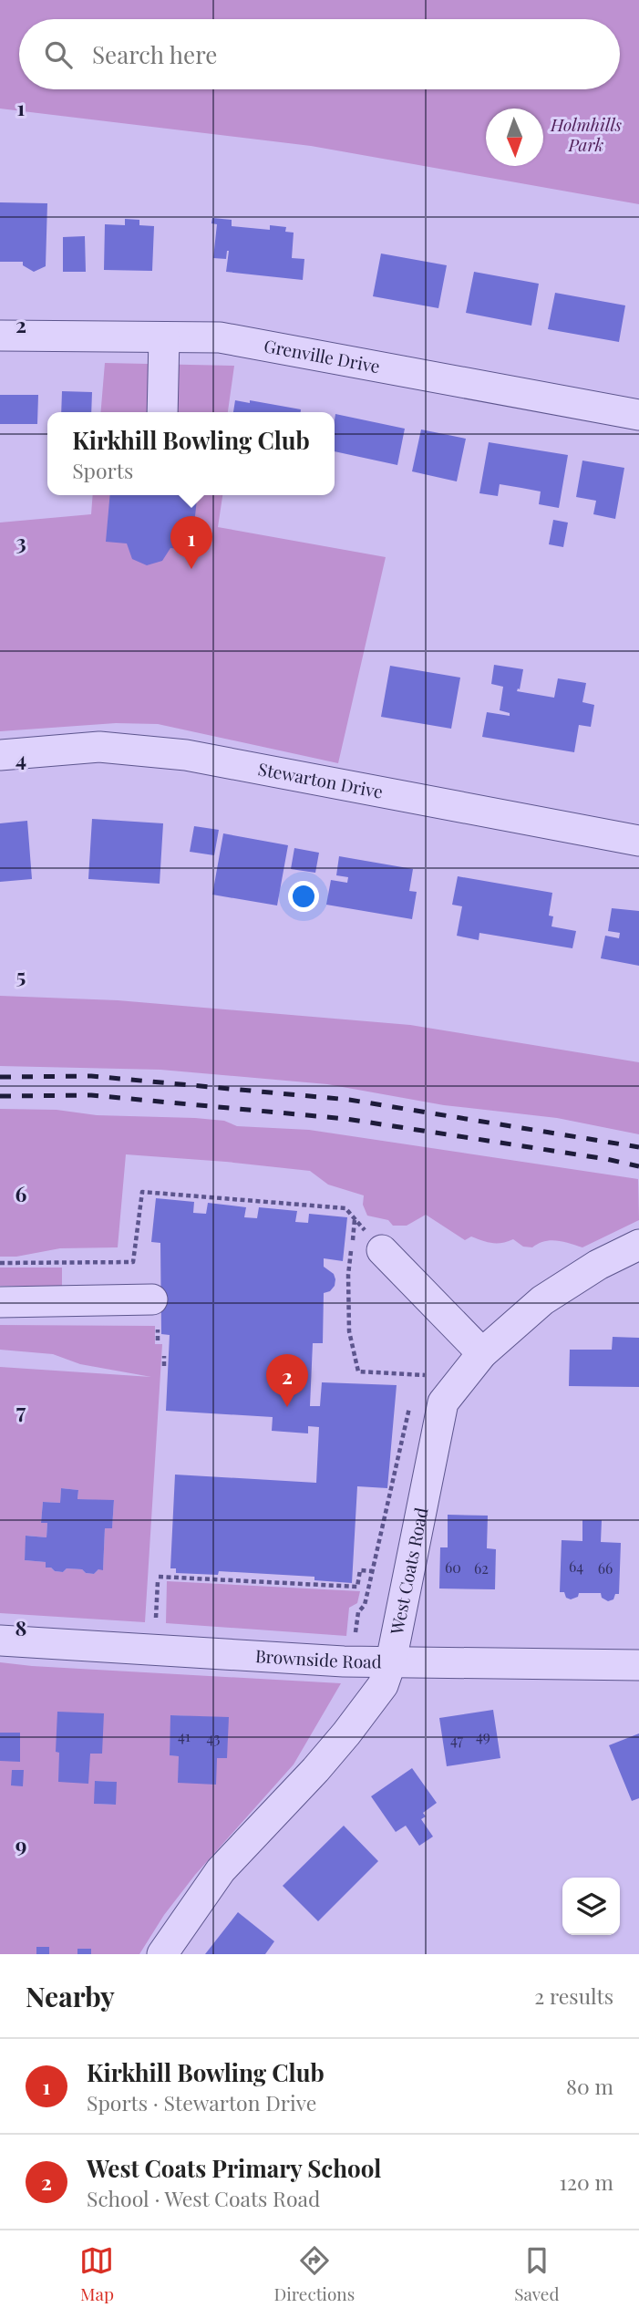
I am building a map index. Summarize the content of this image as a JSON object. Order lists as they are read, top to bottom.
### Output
{
  "streets": {
    "street": [
      "Grenville Drive",
      "Stewarton Drive",
      "West Coats Road",
      "Brownside Road"
    ]
  },
  "crossings": [
    ["West Coats Road", "Brownside Road"]
  ],
  "parks": ["Holmhills Park"],
  "house_numbers": [
    "64",
    "60",
    "62",
    "66",
    "41",
    "49",
    "43",
    "47"
  ],
  "north": "bottom",
  "page": {
    "search": "Search here",
    "popup": ["Kirkhill Bowling Club", "Sports"],
    "pins": ["1", "2"],
    "heading": ["Nearby", "2 results"],
    "list": [
      {
        "mark": "1",
        "name": "Kirkhill Bowling Club",
        "note": "Sports · Stewarton Drive",
        "value": "80 m"
      },
      {
        "mark": "2",
        "name": "West Coats Primary School",
        "note": "School · West Coats Road",
        "value": "120 m"
      }
    ],
    "nav": ["Map", "Directions", "Saved"]
  },
  "grid": {
    "rows": [
      "1",
      "2",
      "3",
      "4",
      "5",
      "6",
      "7",
      "8",
      "9"
    ]
  }
}
